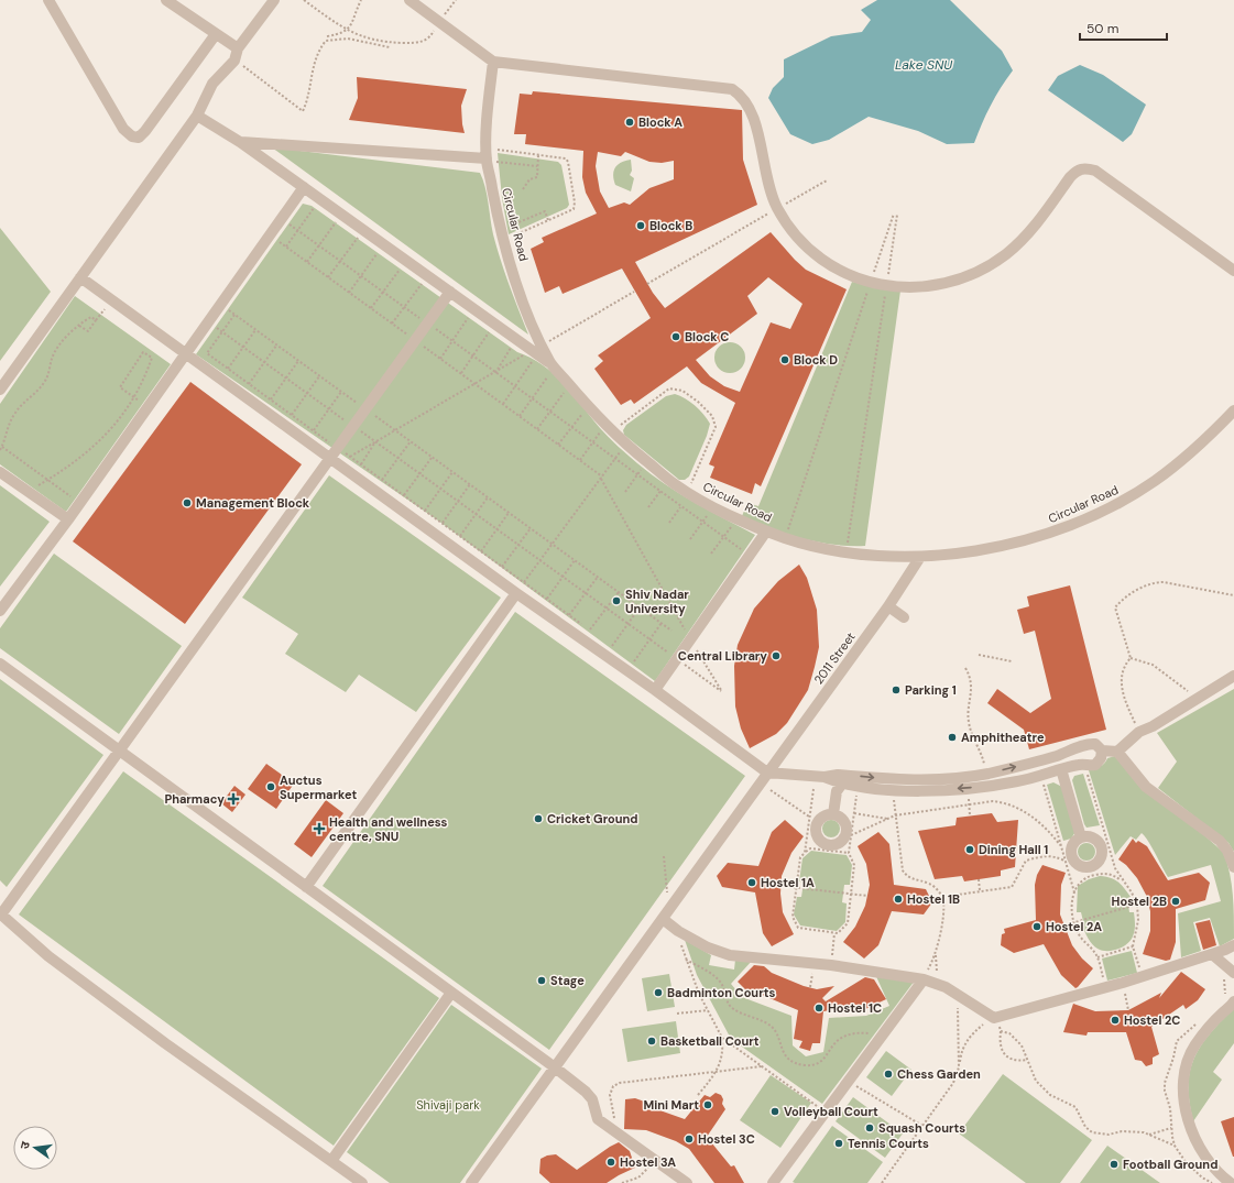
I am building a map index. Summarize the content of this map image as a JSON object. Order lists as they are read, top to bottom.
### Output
{
  "streets": {
    "street": ["Circular Road", "2011 Street"]
  },
  "crossings": [
    ["Circular Road", "2011 Street"]
  ],
  "water": ["Lake SNU"],
  "parks": ["Shivaji park"],
  "places": {
    "other": [
      "Block A",
      "Block B",
      "Block C",
      "Block D",
      "Management Block",
      "Shiv Nadar University",
      "Central Library",
      "Parking 1",
      "Amphitheatre",
      "Auctus Supermarket",
      "Cricket Ground",
      "Dining Hall 1",
      "Hostel 1A",
      "Hostel 1B",
      "Hostel 2B",
      "Hostel 2A",
      "Stage",
      "Badminton Courts",
      "Hostel 1C",
      "Hostel 2C",
      "Basketball Court",
      "Chess Garden",
      "Mini Mart",
      "Volleyball Court",
      "Squash Courts",
      "Hostel 3C",
      "Tennis Courts",
      "Hostel 3A",
      "Football Ground"
    ],
    "health": ["Pharmacy", "Health and wellness centre, SNU"]
  },
  "scale_bar": "50 m",
  "north": "left"
}
